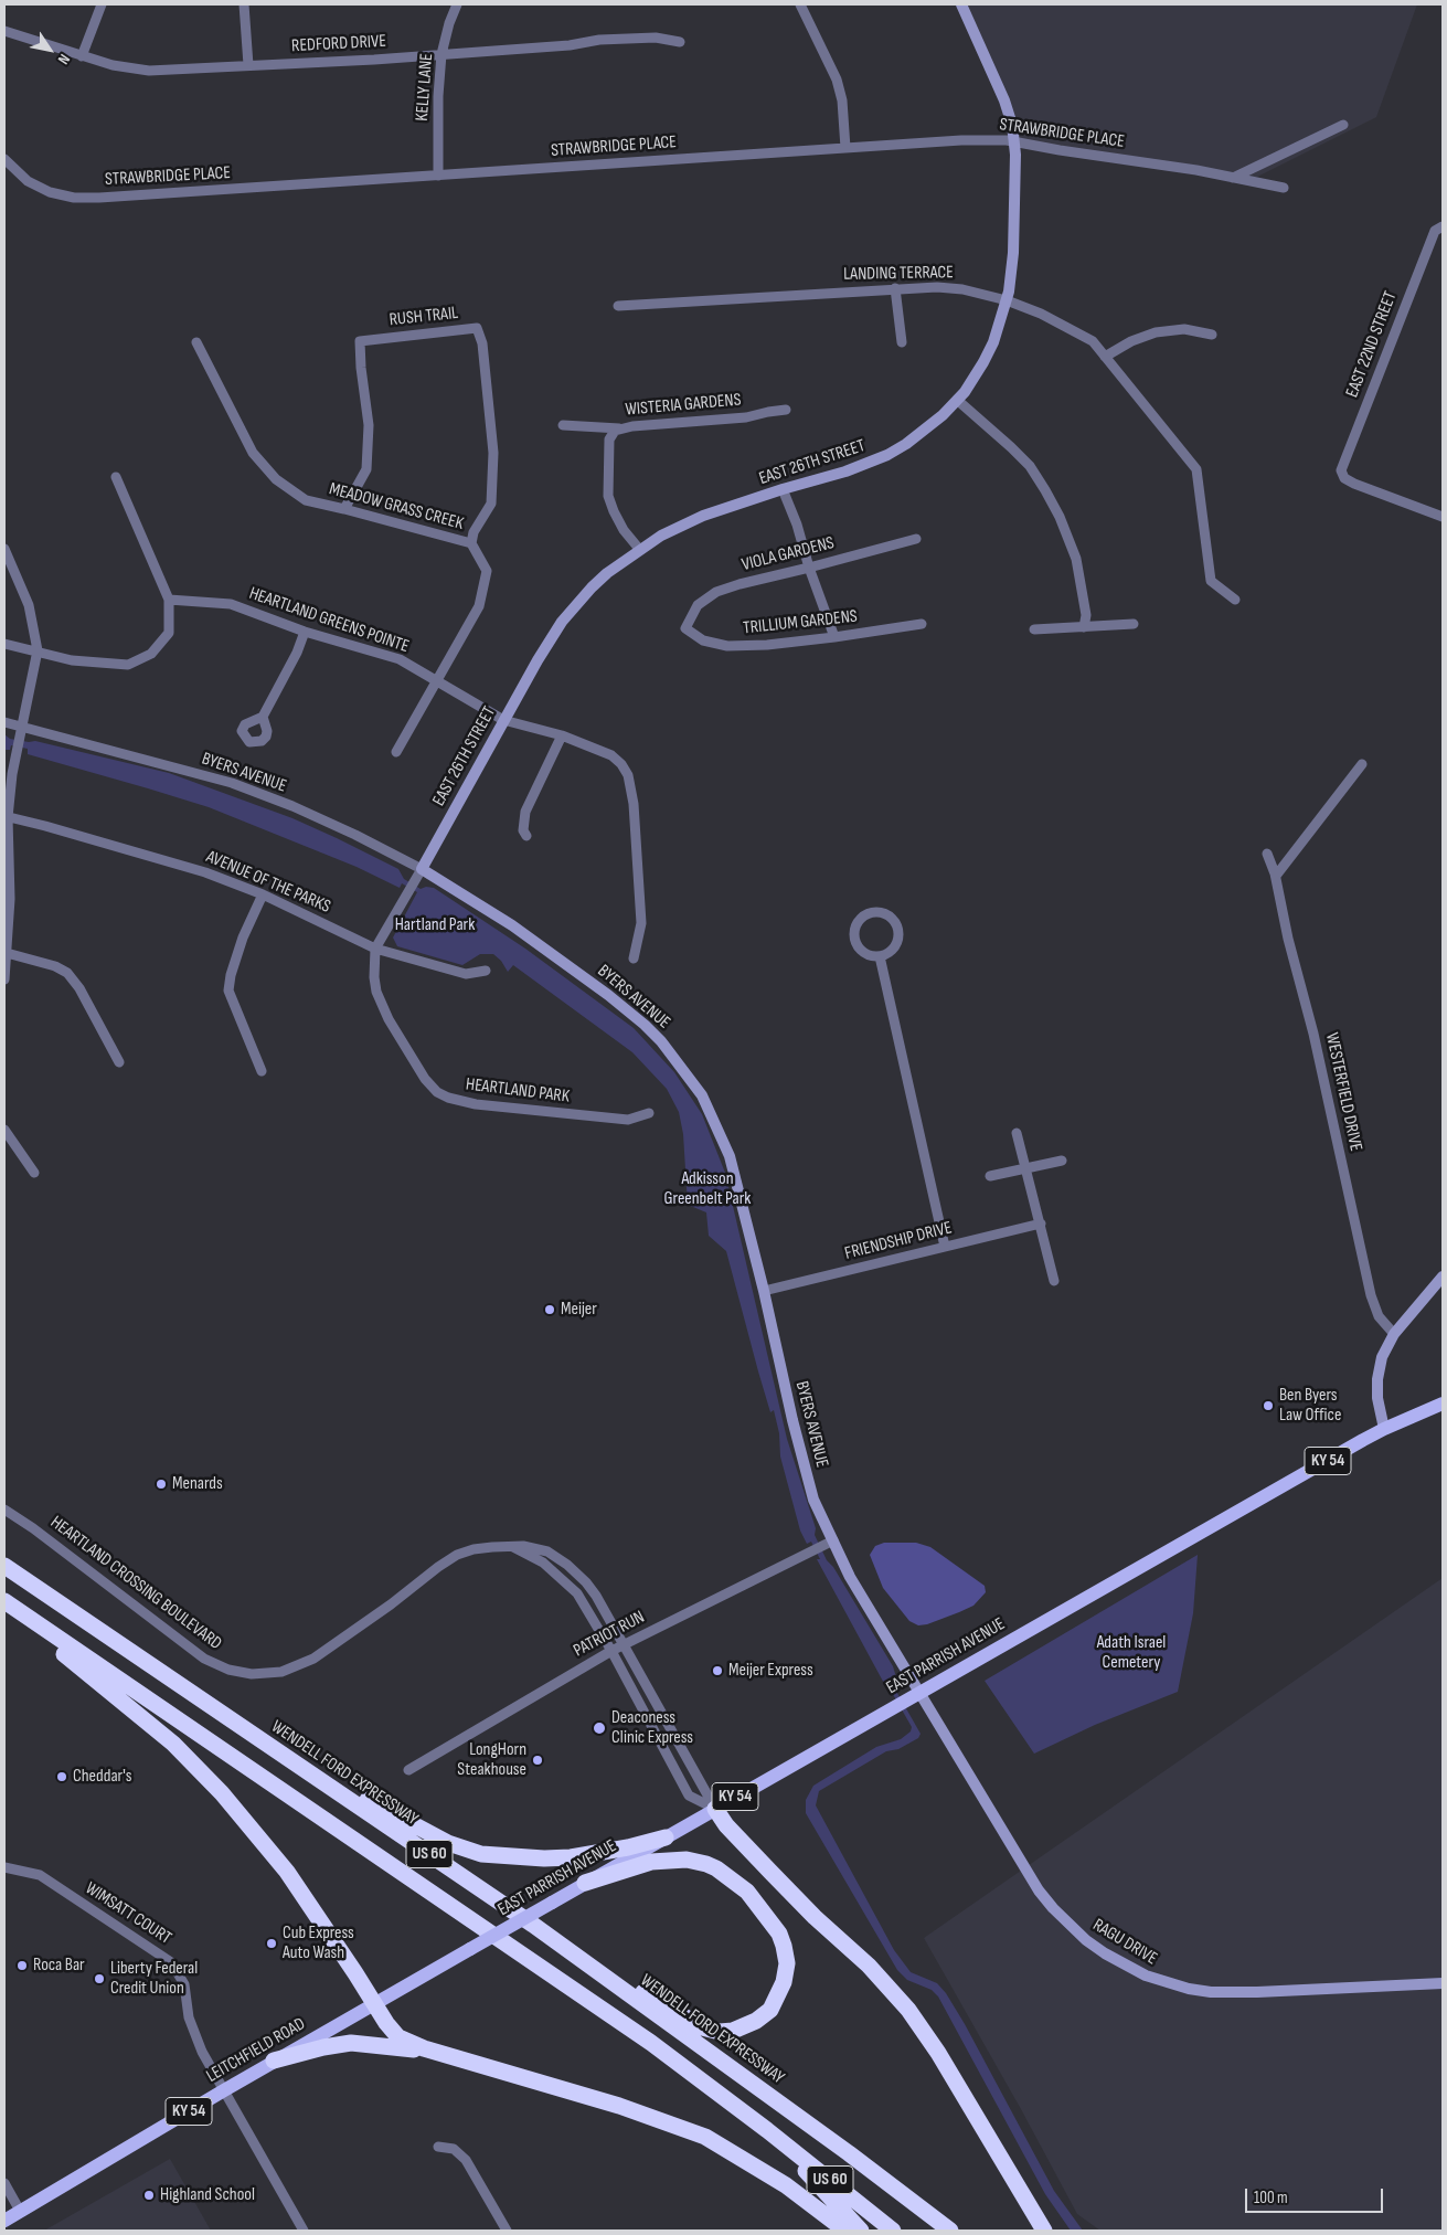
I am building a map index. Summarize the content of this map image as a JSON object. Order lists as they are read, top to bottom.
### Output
{
  "streets": {
    "highway": ["WENDELL FORD EXPRESSWAY", "US 60"],
    "main road": ["KY 54", "EAST PARRISH AVENUE", "LEITCHFIELD ROAD"],
    "street": [
      "REDFORD DRIVE",
      "KELLY LANE",
      "STRAWBRIDGE PLACE",
      "LANDING TERRACE",
      "RUSH TRAIL",
      "EAST 22ND STREET",
      "WISTERIA GARDENS",
      "EAST 26TH STREET",
      "MEADOW GRASS CREEK",
      "VIOLA GARDENS",
      "HEARTLAND GREENS POINTE",
      "TRILLIUM GARDENS",
      "BYERS AVENUE",
      "AVENUE OF THE PARKS",
      "HEARTLAND PARK",
      "WESTERFIELD DRIVE",
      "FRIENDSHIP DRIVE",
      "HEARTLAND CROSSING BOULEVARD",
      "PATRIOT RUN",
      "WIMSATT COURT",
      "RAGU DRIVE"
    ]
  },
  "crossings": [
    ["REDFORD DRIVE", "KELLY LANE"],
    ["KELLY LANE", "STRAWBRIDGE PLACE"],
    ["STRAWBRIDGE PLACE", "EAST 26TH STREET"],
    ["LANDING TERRACE", "EAST 26TH STREET"],
    ["RUSH TRAIL", "MEADOW GRASS CREEK"],
    ["WISTERIA GARDENS", "EAST 26TH STREET"],
    ["EAST 26TH STREET", "HEARTLAND GREENS POINTE"],
    ["EAST 26TH STREET", "BYERS AVENUE"],
    ["EAST 26TH STREET", "HEARTLAND PARK"],
    ["MEADOW GRASS CREEK", "HEARTLAND GREENS POINTE"],
    ["VIOLA GARDENS", "TRILLIUM GARDENS"],
    ["BYERS AVENUE", "HEARTLAND PARK"],
    ["BYERS AVENUE", "FRIENDSHIP DRIVE"],
    ["BYERS AVENUE", "PATRIOT RUN"],
    ["BYERS AVENUE", "EAST PARRISH AVENUE"],
    ["BYERS AVENUE", "RAGU DRIVE"],
    ["AVENUE OF THE PARKS", "HEARTLAND PARK"],
    ["HEARTLAND CROSSING BOULEVARD", "PATRIOT RUN"],
    ["HEARTLAND CROSSING BOULEVARD", "EAST PARRISH AVENUE"],
    ["EAST PARRISH AVENUE", "RAGU DRIVE"],
    ["EAST PARRISH AVENUE", "LEITCHFIELD ROAD"],
    ["WIMSATT COURT", "LEITCHFIELD ROAD"]
  ],
  "parks": ["Hartland Park", "Adkisson Greenbelt Park", "Adath Israel Cemetery"],
  "places": [
    "Meijer",
    "Ben Byers Law Office",
    "Menards",
    "Meijer Express",
    "Deaconess Clinic Express",
    "LongHorn Steakhouse",
    "Cheddar's",
    "Cub Express Auto Wash",
    "Roca Bar",
    "Liberty Federal Credit Union",
    "Highland School"
  ],
  "scale_bar": "100 m",
  "north": "bottom right"
}
